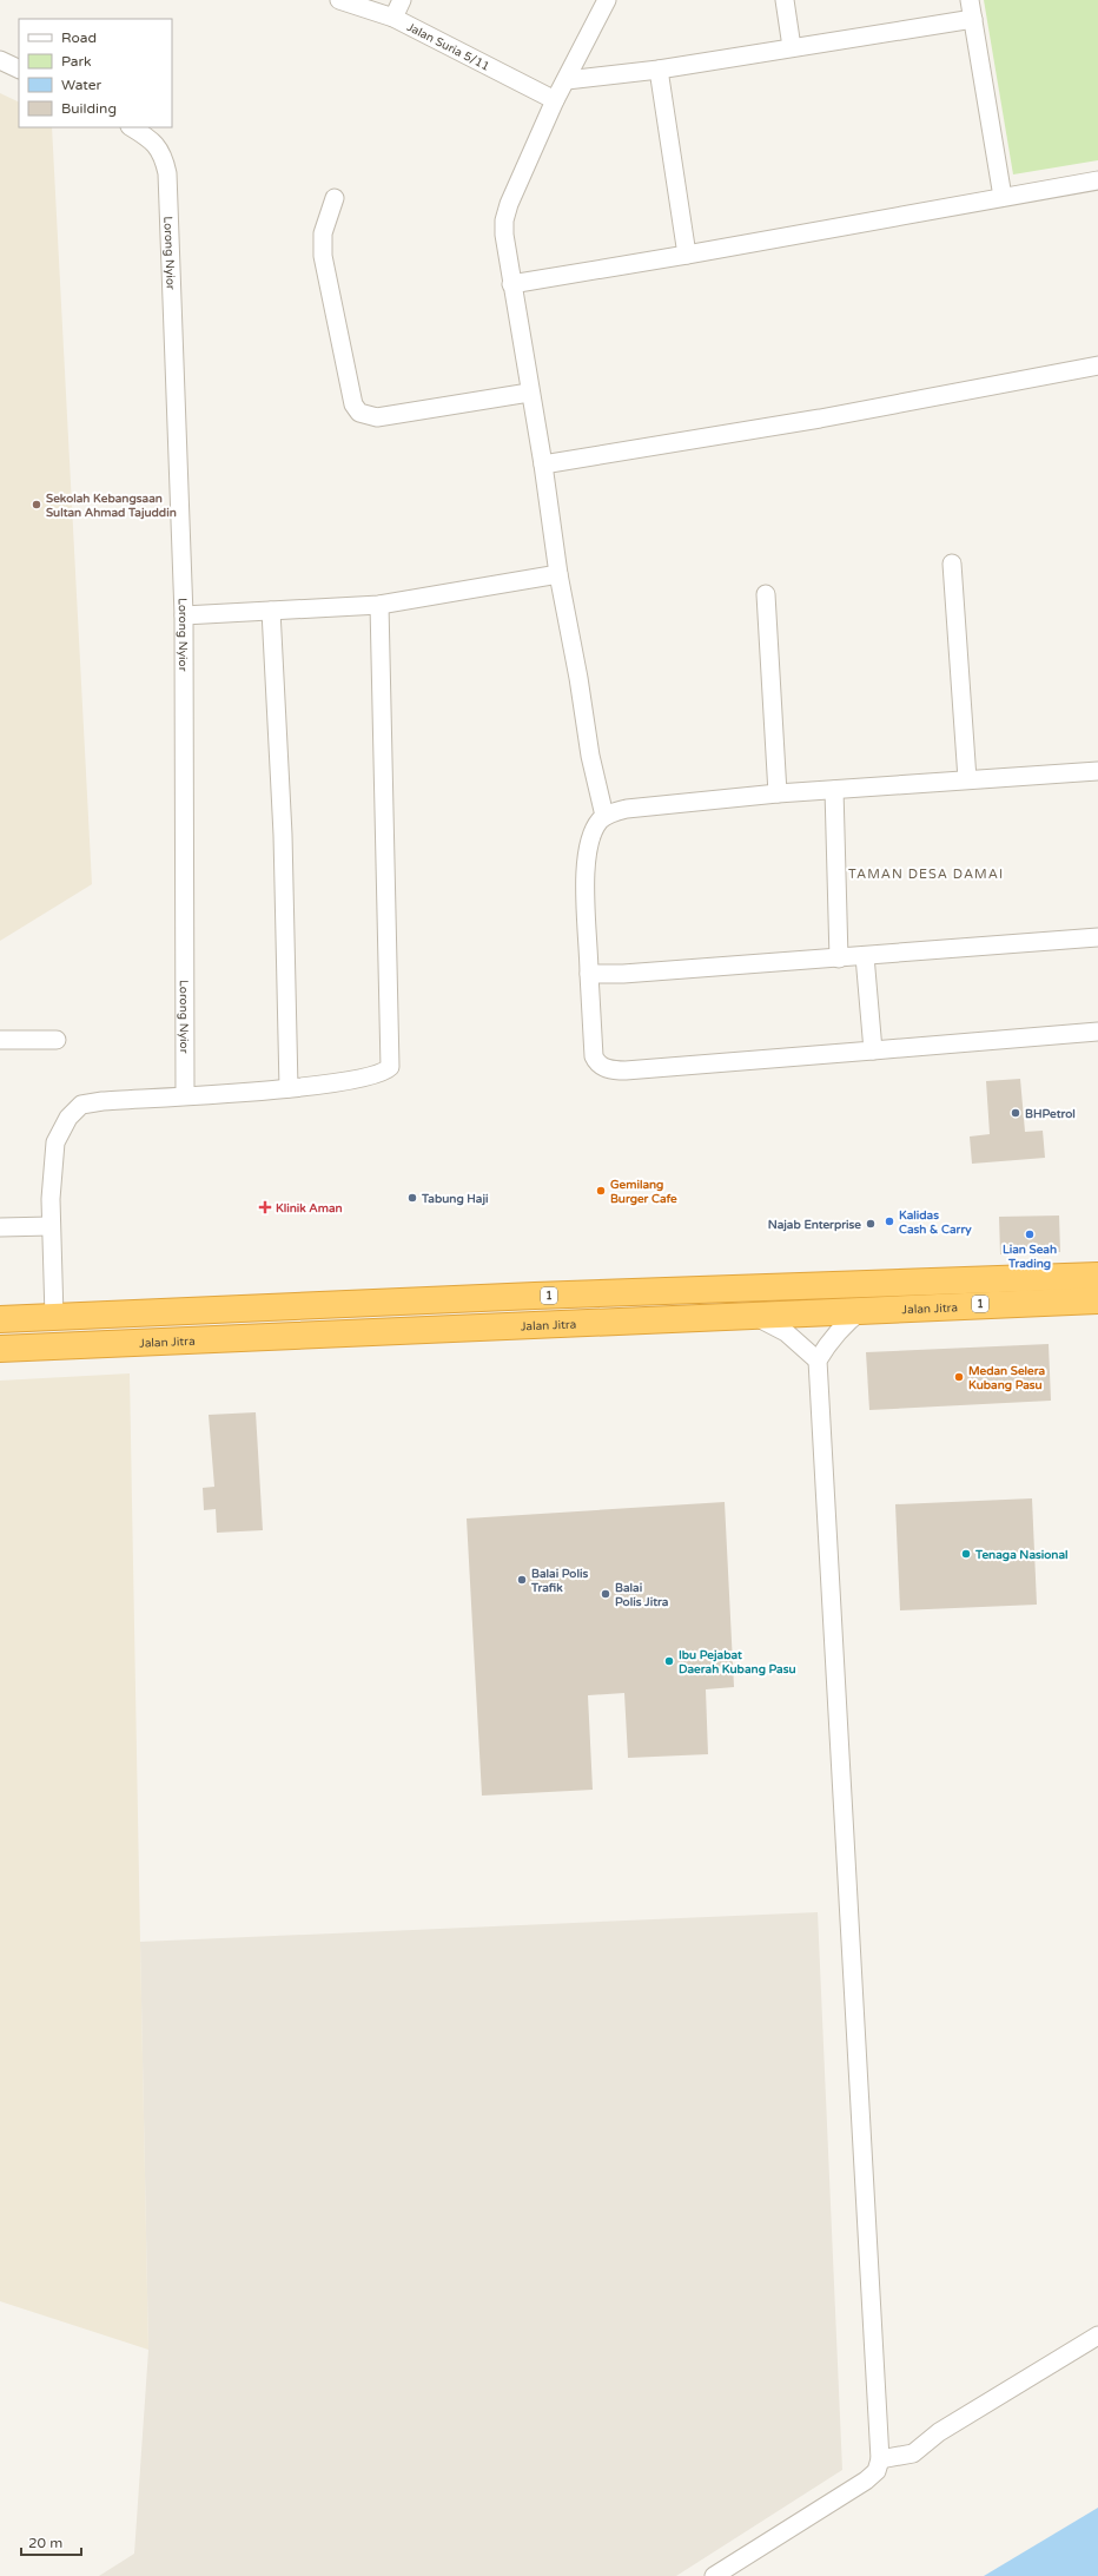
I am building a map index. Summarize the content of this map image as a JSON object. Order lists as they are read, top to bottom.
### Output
{
  "streets": {
    "highway": ["1", "Jalan Jitra"],
    "street": ["Jalan Suria 5/11", "Lorong Nyior"]
  },
  "districts": ["TAMAN DESA DAMAI"],
  "places": {
    "other": [
      "Sekolah Kebangsaan Sultan Ahmad Tajuddin",
      "BHPetrol",
      "Gemilang Burger Cafe",
      "Tabung Haji",
      "Kalidas Cash & Carry",
      "Najab Enterprise",
      "Lian Seah Trading",
      "Medan Selera Kubang Pasu",
      "Tenaga Nasional",
      "Balai Polis Trafik",
      "Balai Polis Jitra",
      "Ibu Pejabat Daerah Kubang Pasu"
    ],
    "health": ["Klinik Aman"]
  },
  "legend": [
    "Road",
    "Park",
    "Water",
    "Building"
  ],
  "scale_bar": "20 m"
}
